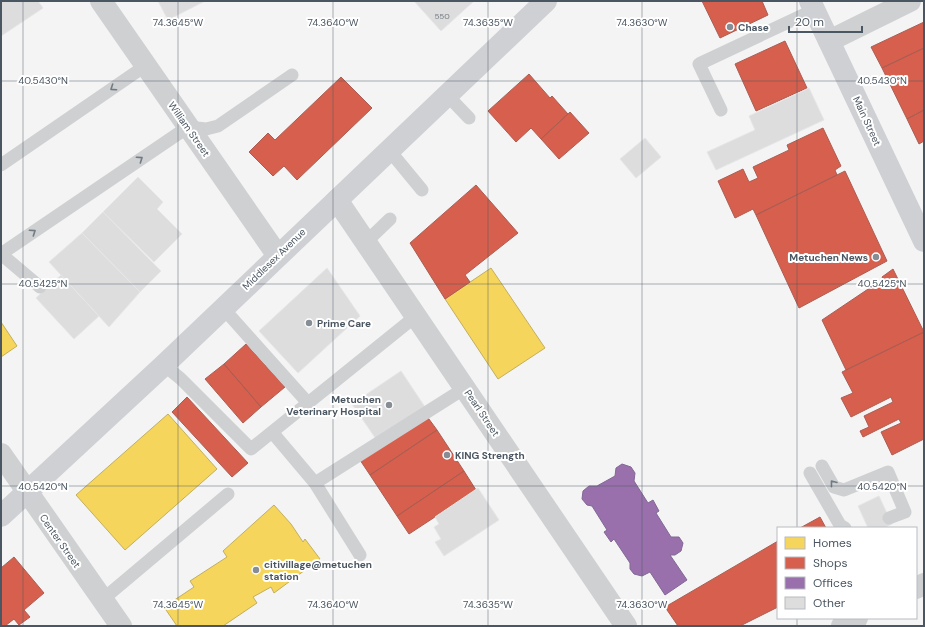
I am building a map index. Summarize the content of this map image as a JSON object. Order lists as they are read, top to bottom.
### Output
{
  "streets": {
    "main road": ["Main Street", "Middlesex Avenue"],
    "street": ["William Street", "Pearl Street", "Center Street"]
  },
  "crossings": [
    ["William Street", "Middlesex Avenue"],
    ["Middlesex Avenue", "Pearl Street"],
    ["Middlesex Avenue", "Center Street"]
  ],
  "places": [
    "Chase",
    "Metuchen News",
    "Prime Care",
    "Metuchen Veterinary Hospital",
    "KING Strength",
    "citivillage@metuchen station"
  ],
  "house_numbers": ["550"],
  "legend": [
    "Homes",
    "Shops",
    "Offices",
    "Other"
  ],
  "scale_bar": "20 m",
  "coordinates": [
    "74.3645°W",
    "74.3640°W",
    "74.3635°W",
    "74.3630°W",
    "40.5430°N",
    "40.5425°N",
    "40.5420°N"
  ]
}
